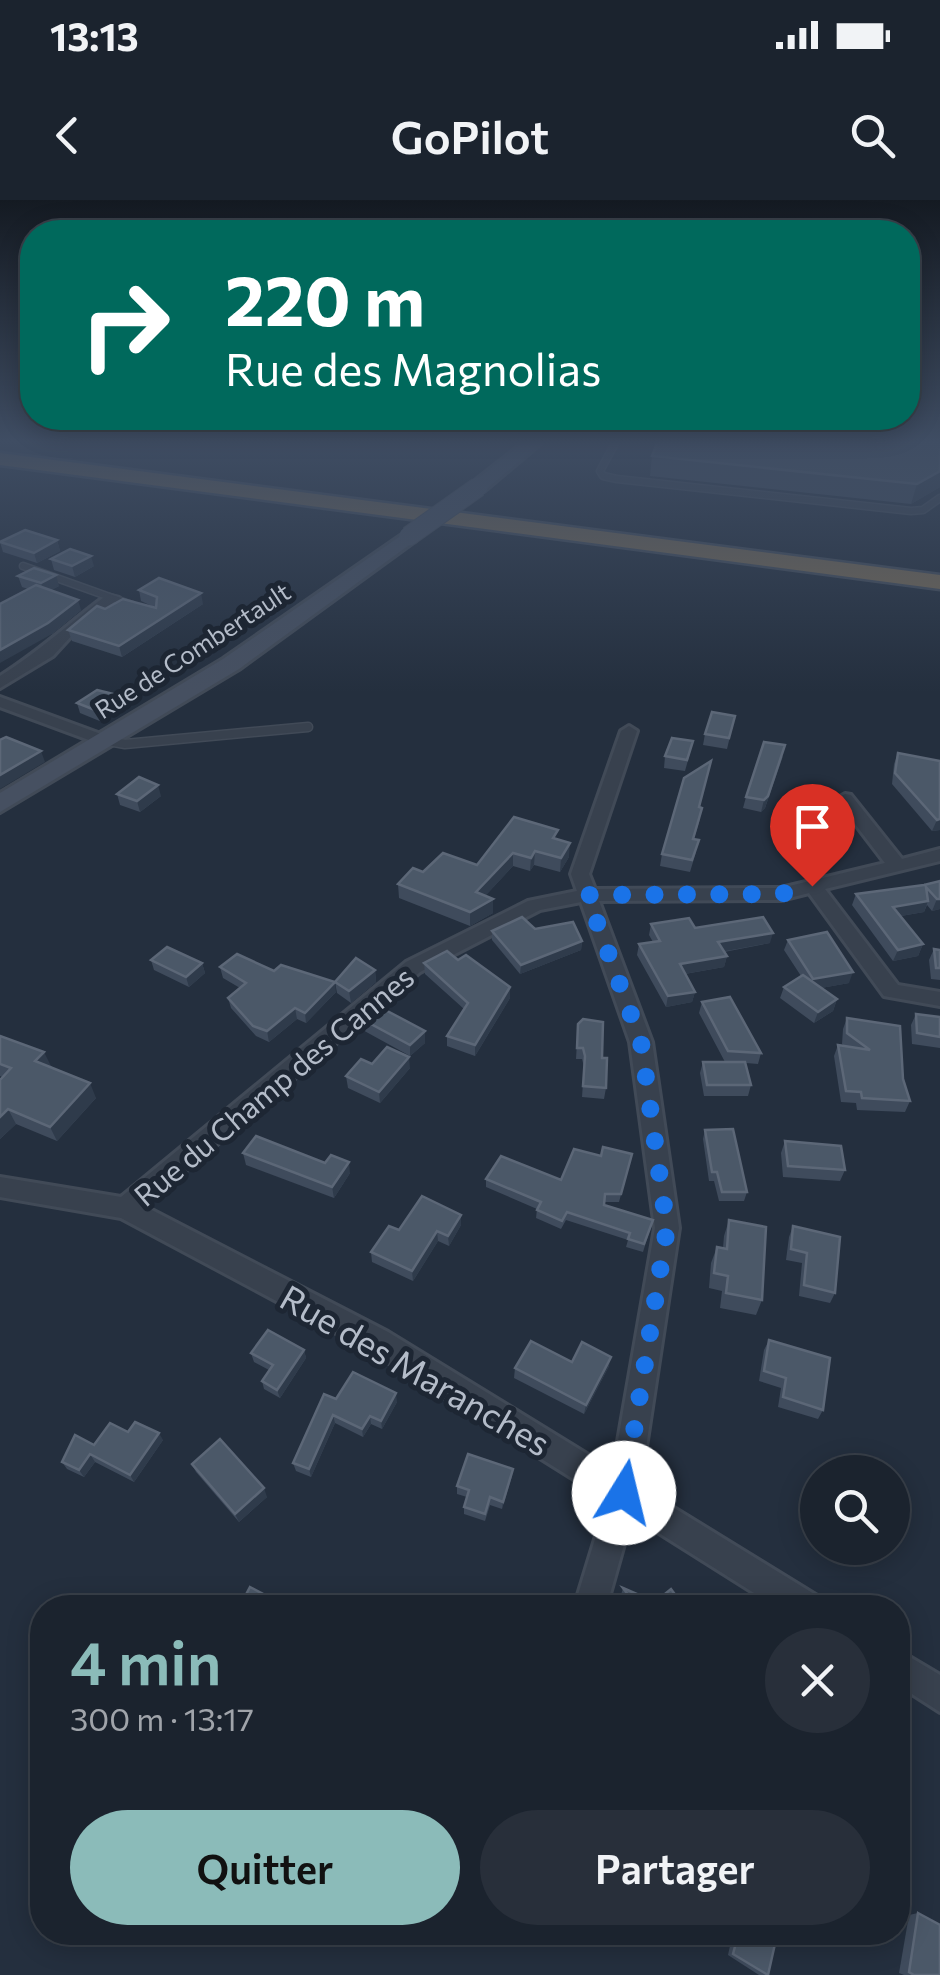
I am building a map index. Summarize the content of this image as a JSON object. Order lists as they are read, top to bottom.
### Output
{
  "streets": {
    "street": ["Rue de Combertault", "Rue du Champ des Cannes", "Rue des Maranches"]
  },
  "crossings": [
    ["Rue du Champ des Cannes", "Rue des Maranches"]
  ],
  "page": {
    "status": "13:13",
    "header": "GoPilot",
    "turn": ["220 m", "Rue des Magnolias"],
    "heading": ["4 min", "300 m · 13:17"],
    "buttons": ["Quitter", "Partager"]
  }
}
